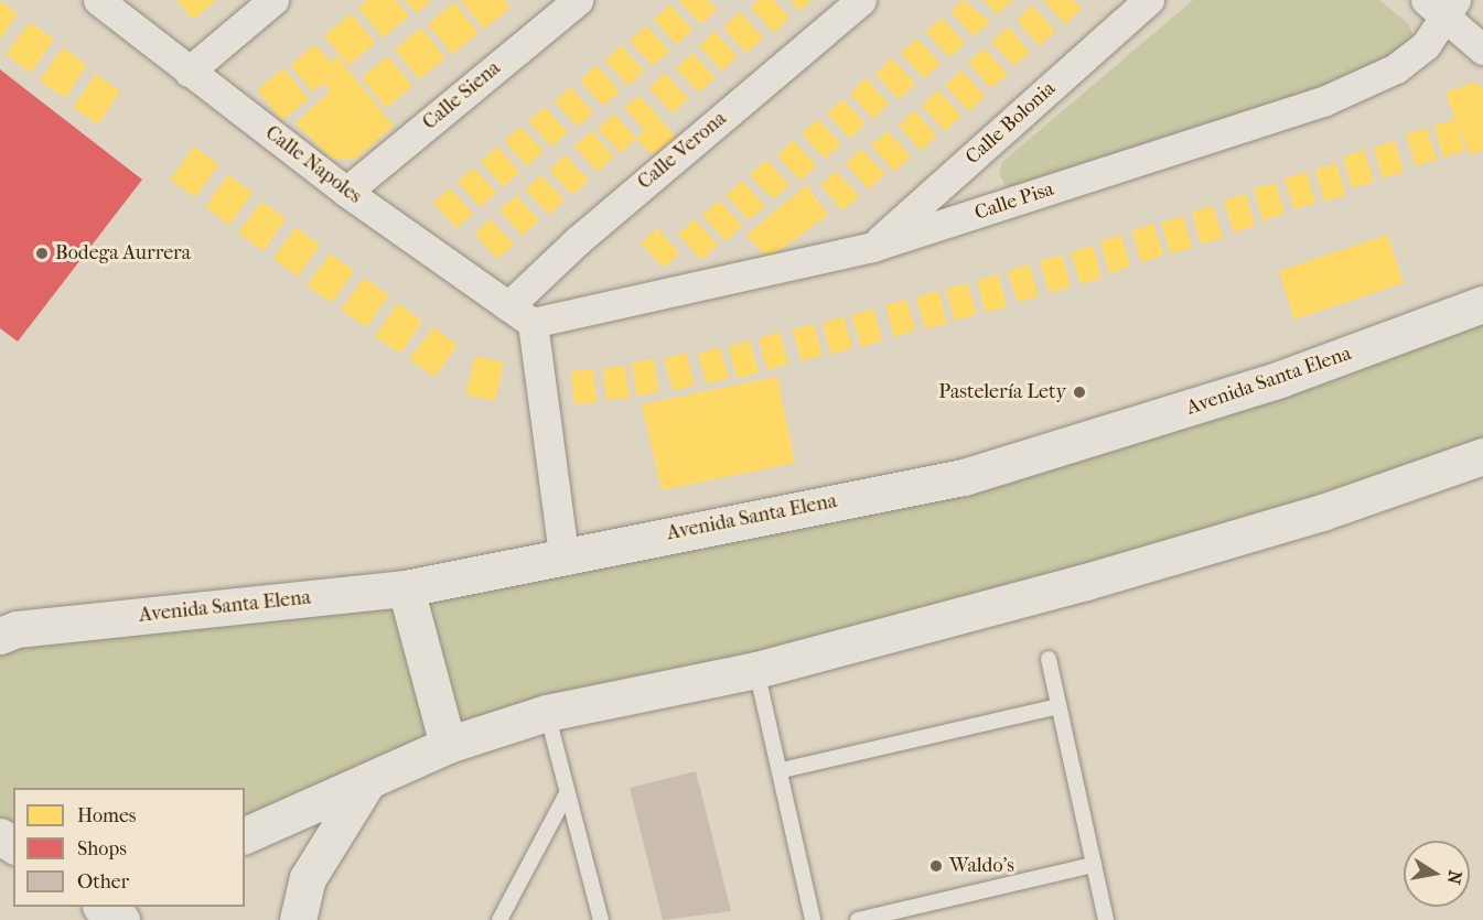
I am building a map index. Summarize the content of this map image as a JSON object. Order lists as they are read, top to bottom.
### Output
{
  "streets": {
    "street": [
      "Calle Siena",
      "Calle Bolonia",
      "Calle Verona",
      "Calle Napoles",
      "Calle Pisa",
      "Avenida Santa Elena"
    ]
  },
  "crossings": [
    ["Calle Siena", "Calle Napoles"],
    ["Calle Bolonia", "Calle Pisa"],
    ["Calle Verona", "Calle Napoles"],
    ["Calle Napoles", "Calle Pisa"]
  ],
  "places": ["Bodega Aurrera", "Pastelería Lety", "Waldo's"],
  "legend": ["Homes", "Shops", "Other"],
  "north": "right"
}
